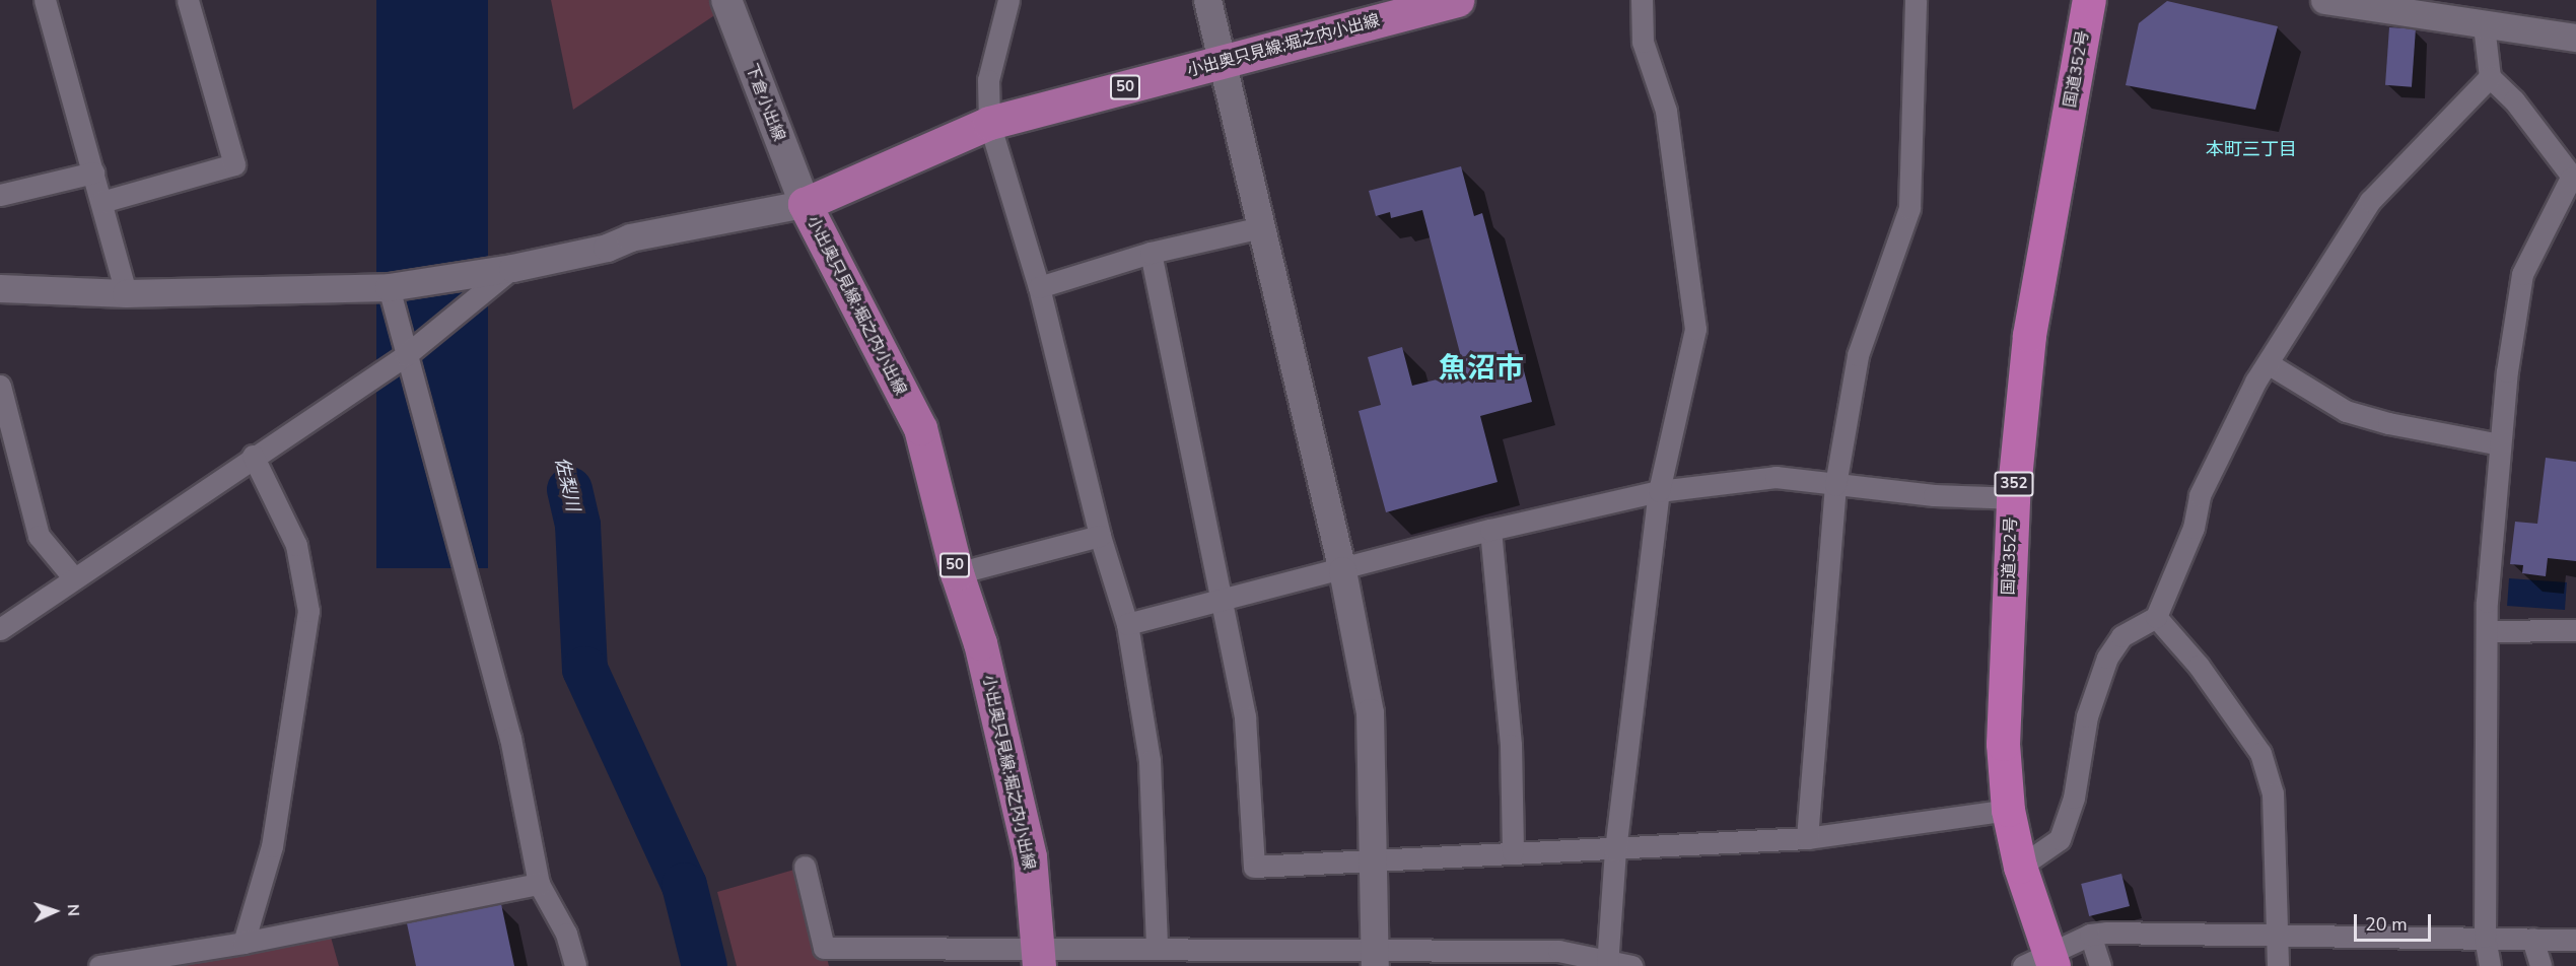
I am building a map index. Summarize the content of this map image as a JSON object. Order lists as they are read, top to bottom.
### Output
{
  "streets": {
    "highway": ["国道352号", "352"],
    "main road": ["小出奥只見線;堀之内小出線", "50", "下倉小出線"]
  },
  "crossings": [
    ["小出奥只見線;堀之内小出線", "下倉小出線"]
  ],
  "districts": ["本町三丁目", "魚沼市"],
  "water": ["佐梨川"],
  "scale_bar": "20 m",
  "north": "right"
}
